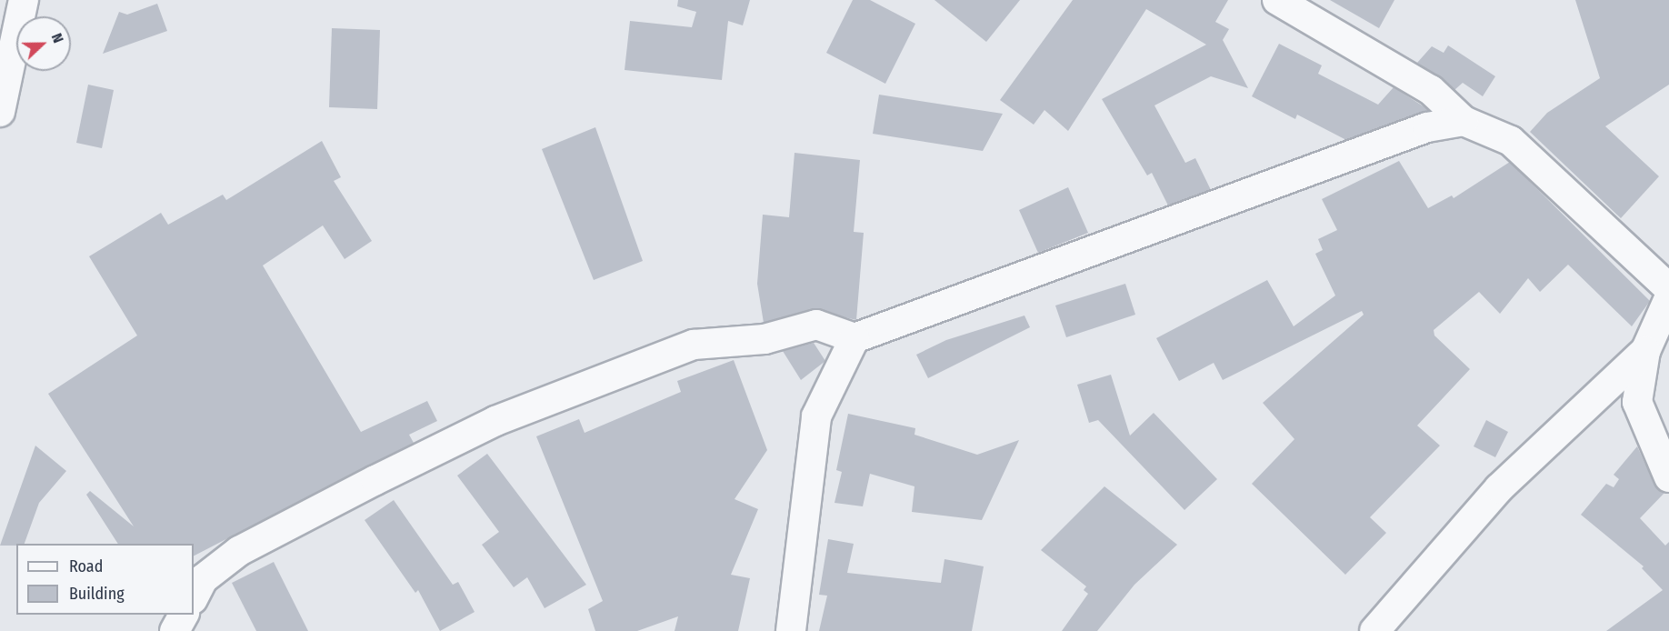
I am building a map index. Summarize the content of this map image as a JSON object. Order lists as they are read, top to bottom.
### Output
{
  "legend": ["Road", "Building"],
  "north": "right"
}
